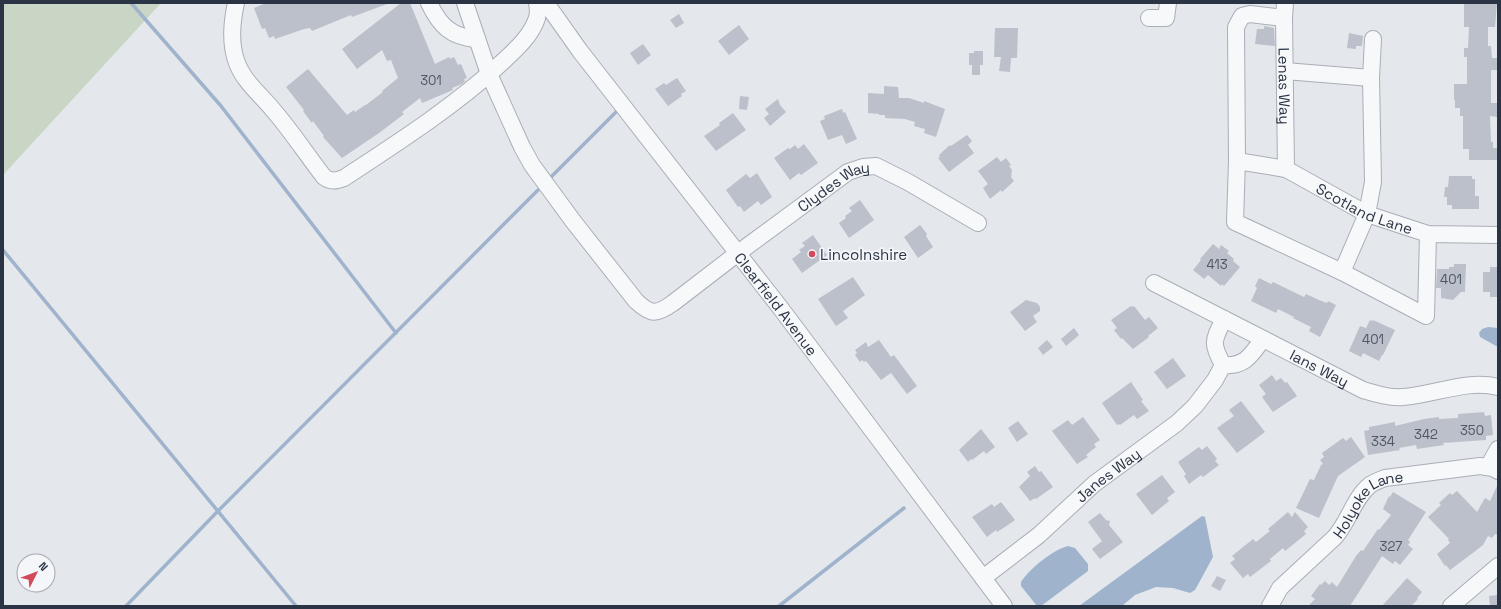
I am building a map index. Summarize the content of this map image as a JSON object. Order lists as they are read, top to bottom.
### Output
{
  "streets": {
    "street": [
      "Lenas Way",
      "Clydes Way",
      "Scotland Lane",
      "Clearfield Avenue",
      "Ians Way",
      "Janes Way",
      "Holyoke Lane"
    ]
  },
  "crossings": [
    ["Lenas Way", "Scotland Lane"],
    ["Clydes Way", "Clearfield Avenue"],
    ["Clearfield Avenue", "Janes Way"]
  ],
  "places": ["Lincolnshire"],
  "house_numbers": [
    "301",
    "413",
    "401",
    "401",
    "350",
    "342",
    "334",
    "327"
  ],
  "north": "top right"
}
